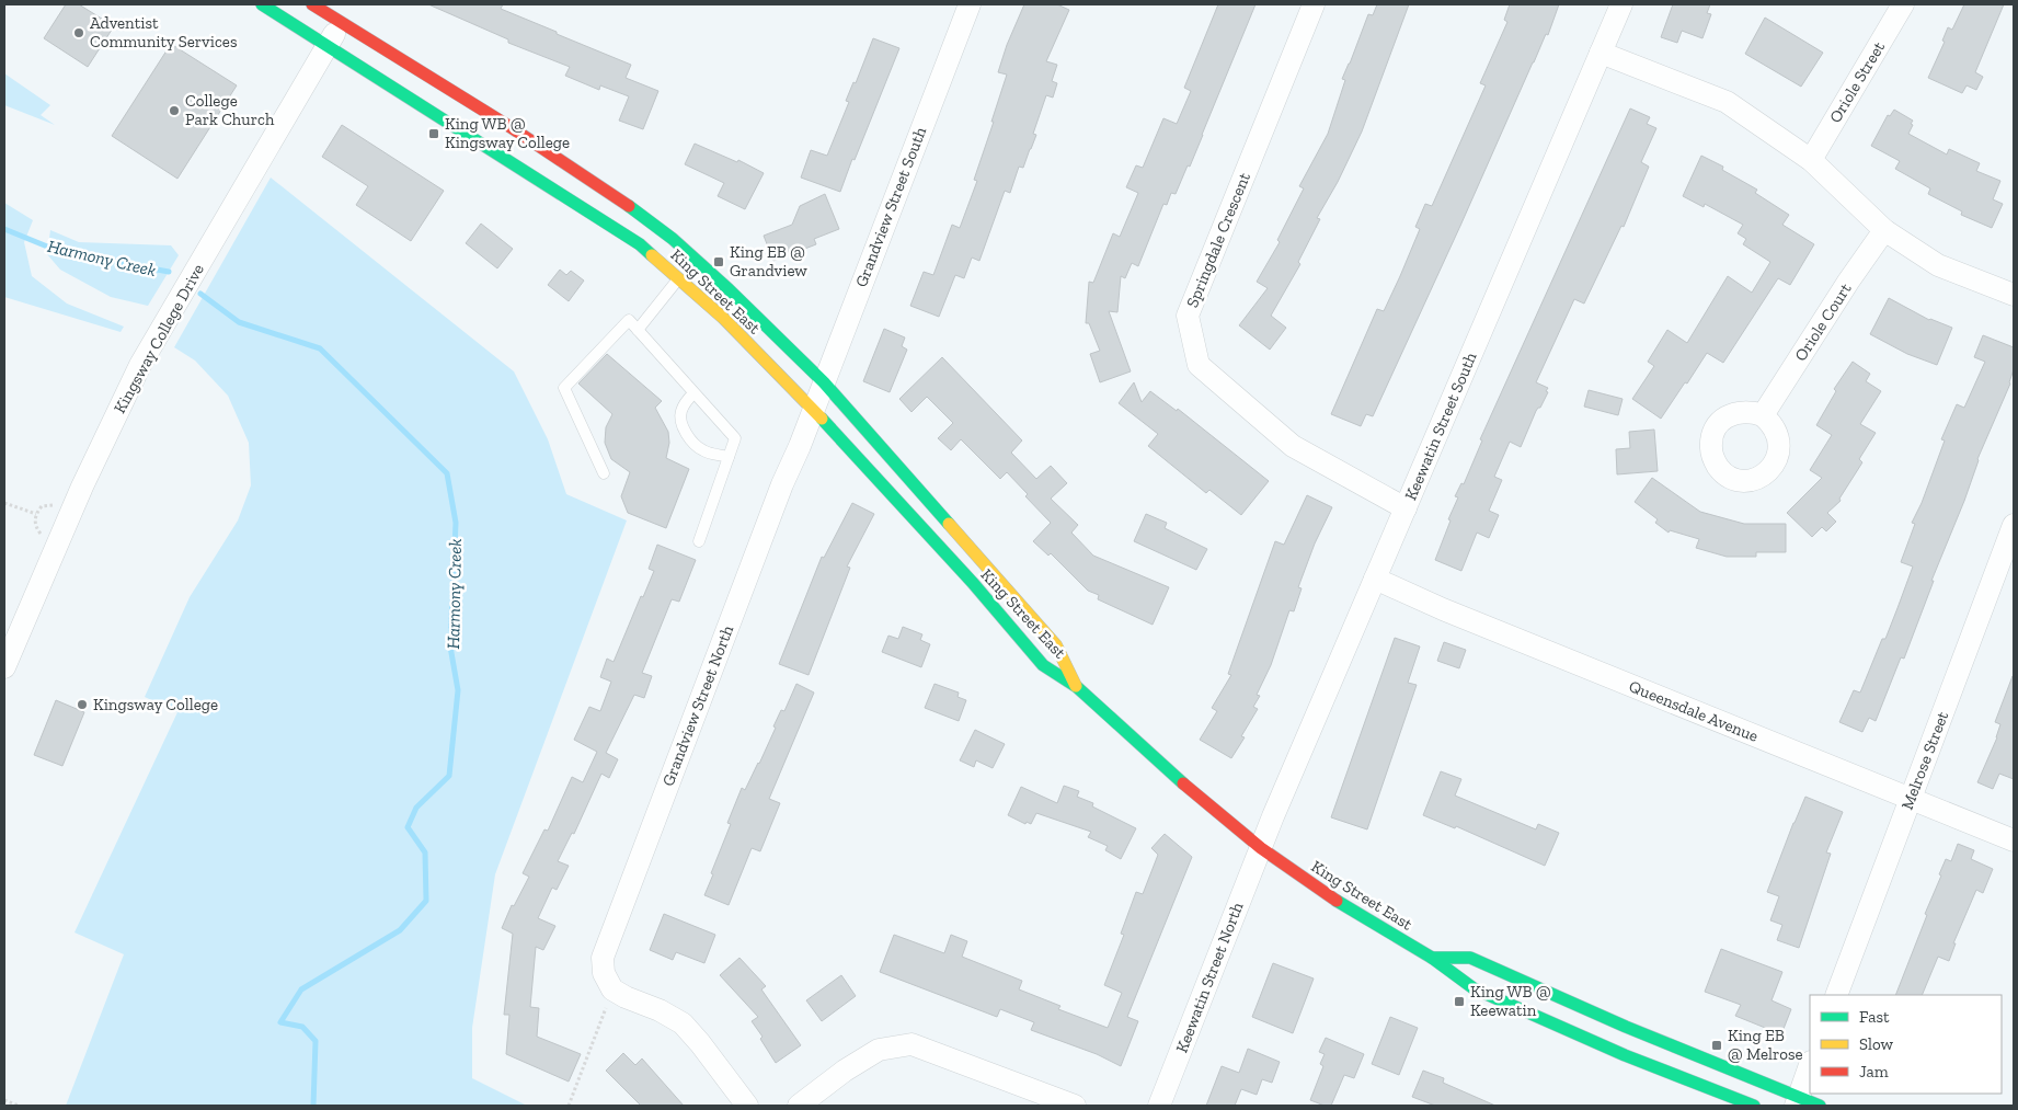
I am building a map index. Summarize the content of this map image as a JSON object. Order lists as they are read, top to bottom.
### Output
{
  "streets": {
    "main road": ["King Street East"],
    "street": [
      "Oriole Street",
      "Grandview Street South",
      "Springdale Crescent",
      "Oriole Court",
      "Kingsway College Drive",
      "Keewatin Street South",
      "Grandview Street North",
      "Queensdale Avenue",
      "Melrose Street",
      "Keewatin Street North"
    ]
  },
  "crossings": [
    ["Grandview Street South", "King Street East"],
    ["Grandview Street South", "Grandview Street North"],
    ["Springdale Crescent", "Keewatin Street South"],
    ["King Street East", "Kingsway College Drive"],
    ["King Street East", "Keewatin Street South"],
    ["King Street East", "Grandview Street North"],
    ["King Street East", "Keewatin Street North"],
    ["Keewatin Street South", "Queensdale Avenue"],
    ["Keewatin Street South", "Keewatin Street North"],
    ["Queensdale Avenue", "Melrose Street"]
  ],
  "water": ["Harmony Creek"],
  "places": {
    "other": ["Adventist Community Services", "College Park Church", "Kingsway College"],
    "transit": [
      "King WB @ Kingsway College",
      "King EB @ Grandview",
      "King WB @ Keewatin",
      "King EB @ Melrose"
    ]
  },
  "legend": ["Fast", "Slow", "Jam"]
}
